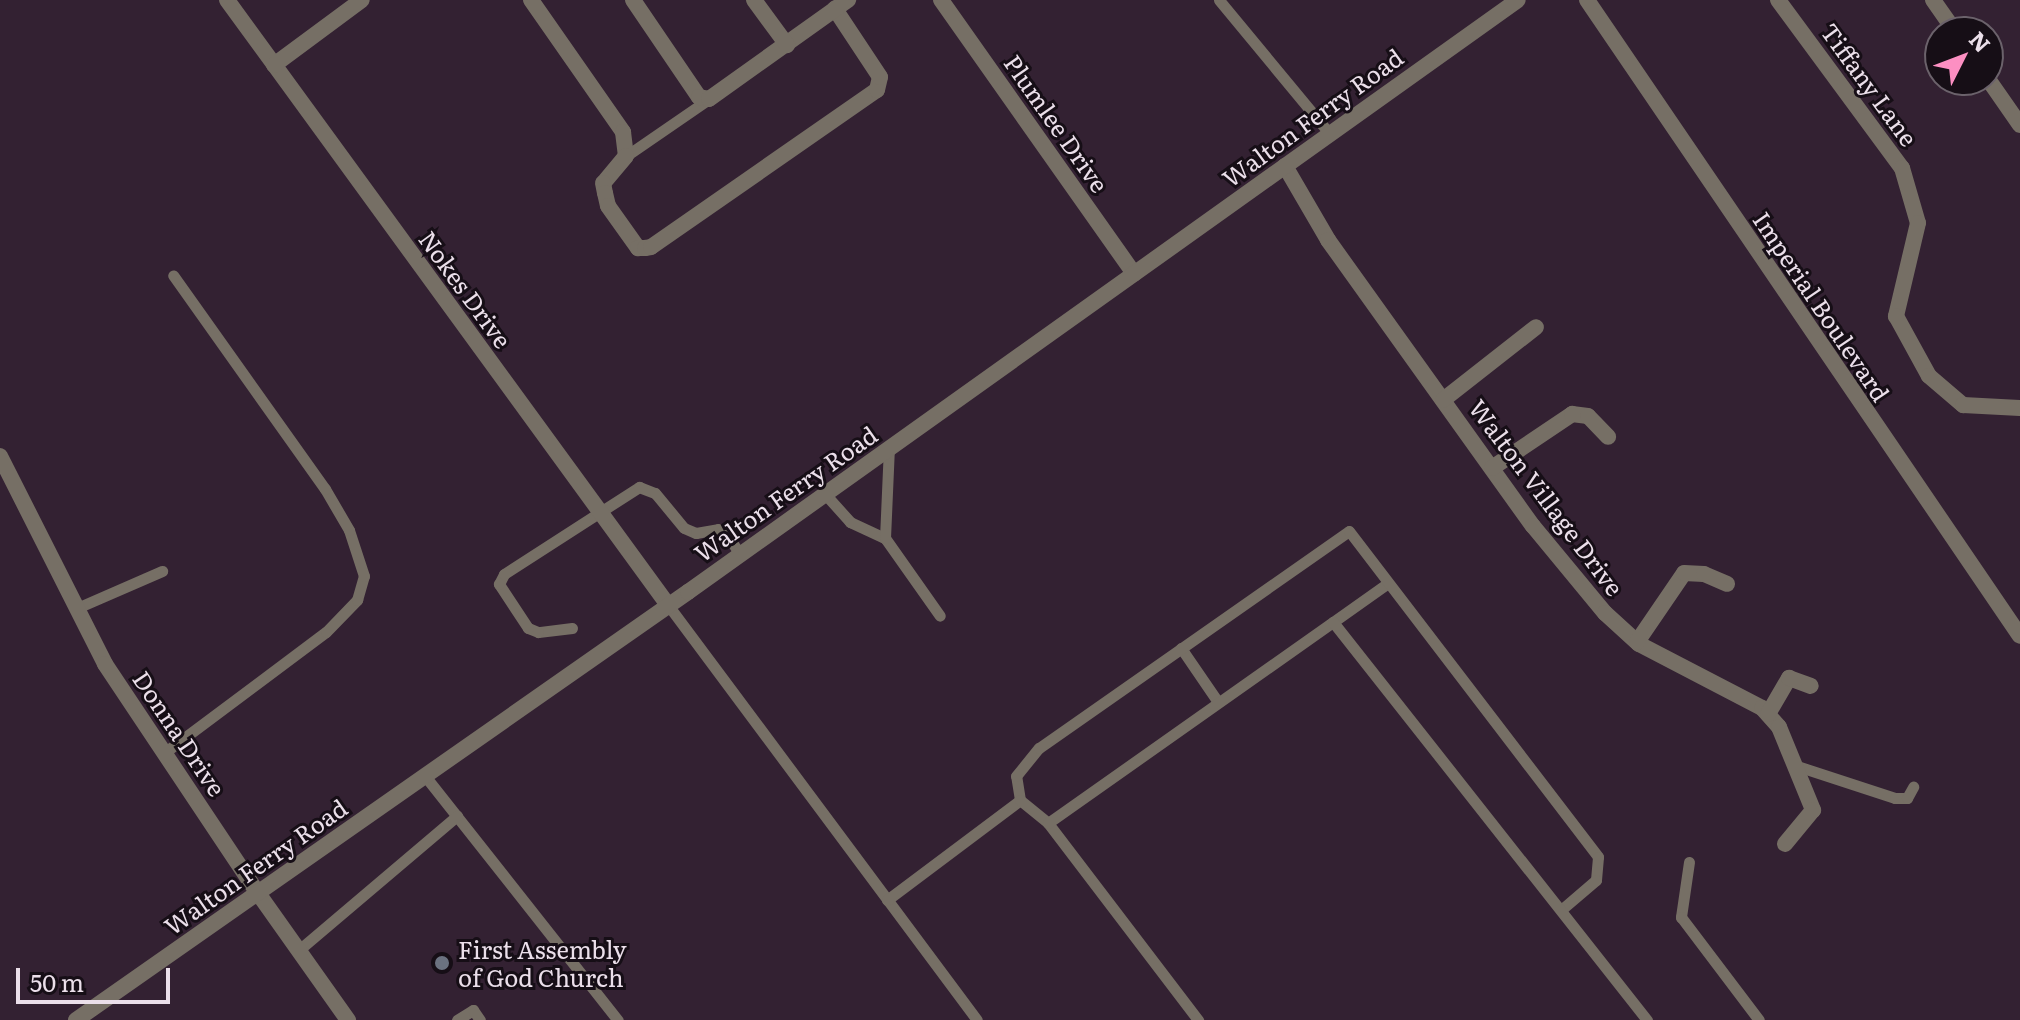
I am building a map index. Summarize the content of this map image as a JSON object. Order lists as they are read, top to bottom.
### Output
{
  "streets": {
    "street": [
      "Tiffany Lane",
      "Walton Ferry Road",
      "Plumlee Drive",
      "Nokes Drive",
      "Imperial Boulevard",
      "Walton Village Drive",
      "Donna Drive"
    ]
  },
  "crossings": [
    ["Walton Ferry Road", "Plumlee Drive"],
    ["Walton Ferry Road", "Nokes Drive"],
    ["Walton Ferry Road", "Walton Village Drive"],
    ["Walton Ferry Road", "Donna Drive"]
  ],
  "places": ["First Assembly of God Church"],
  "scale_bar": "50 m",
  "north": "top right"
}
